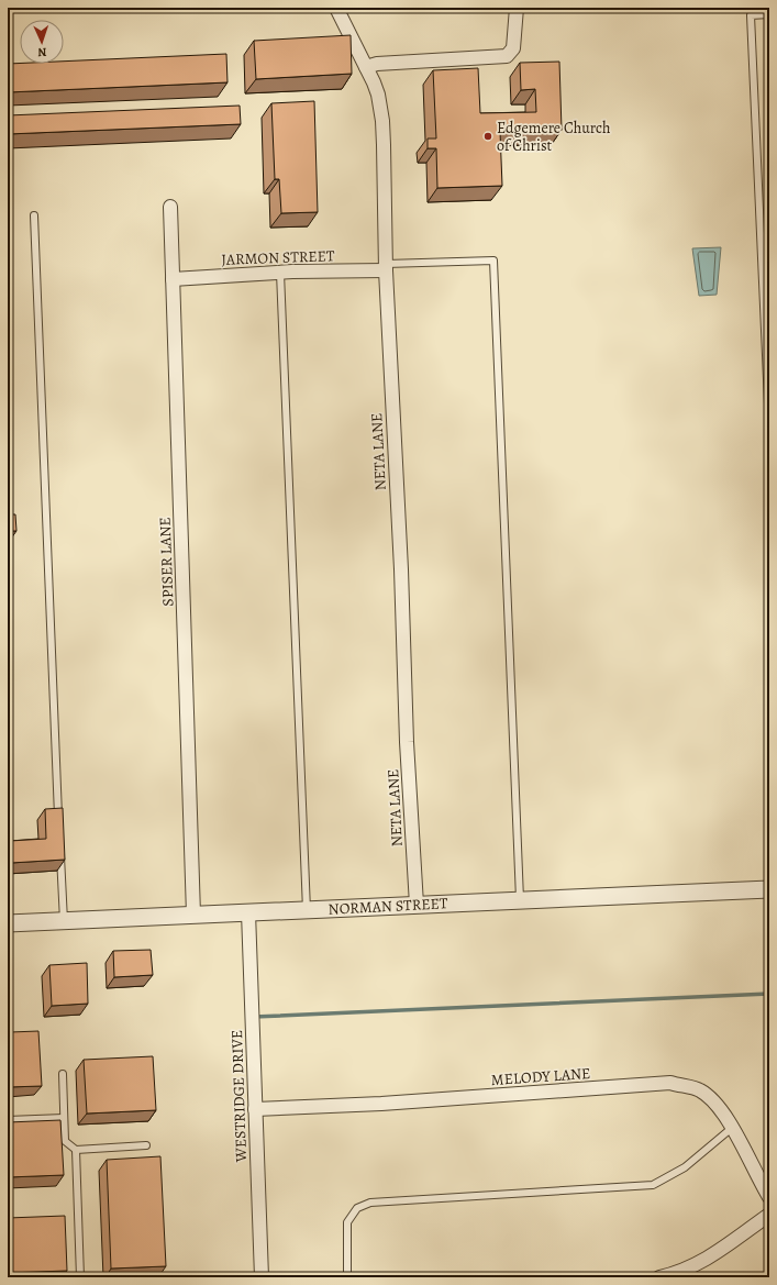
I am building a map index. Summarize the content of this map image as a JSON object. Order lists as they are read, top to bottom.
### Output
{
  "streets": {
    "street": [
      "JARMON STREET",
      "NETA LANE",
      "SPISER LANE",
      "NORMAN STREET",
      "MELODY LANE",
      "WESTRIDGE DRIVE"
    ]
  },
  "crossings": [
    ["JARMON STREET", "NETA LANE"],
    ["JARMON STREET", "SPISER LANE"],
    ["NETA LANE", "NORMAN STREET"],
    ["SPISER LANE", "NORMAN STREET"],
    ["NORMAN STREET", "WESTRIDGE DRIVE"],
    ["MELODY LANE", "WESTRIDGE DRIVE"]
  ],
  "places": ["Edgemere Church of Christ"],
  "north": "bottom"
}
